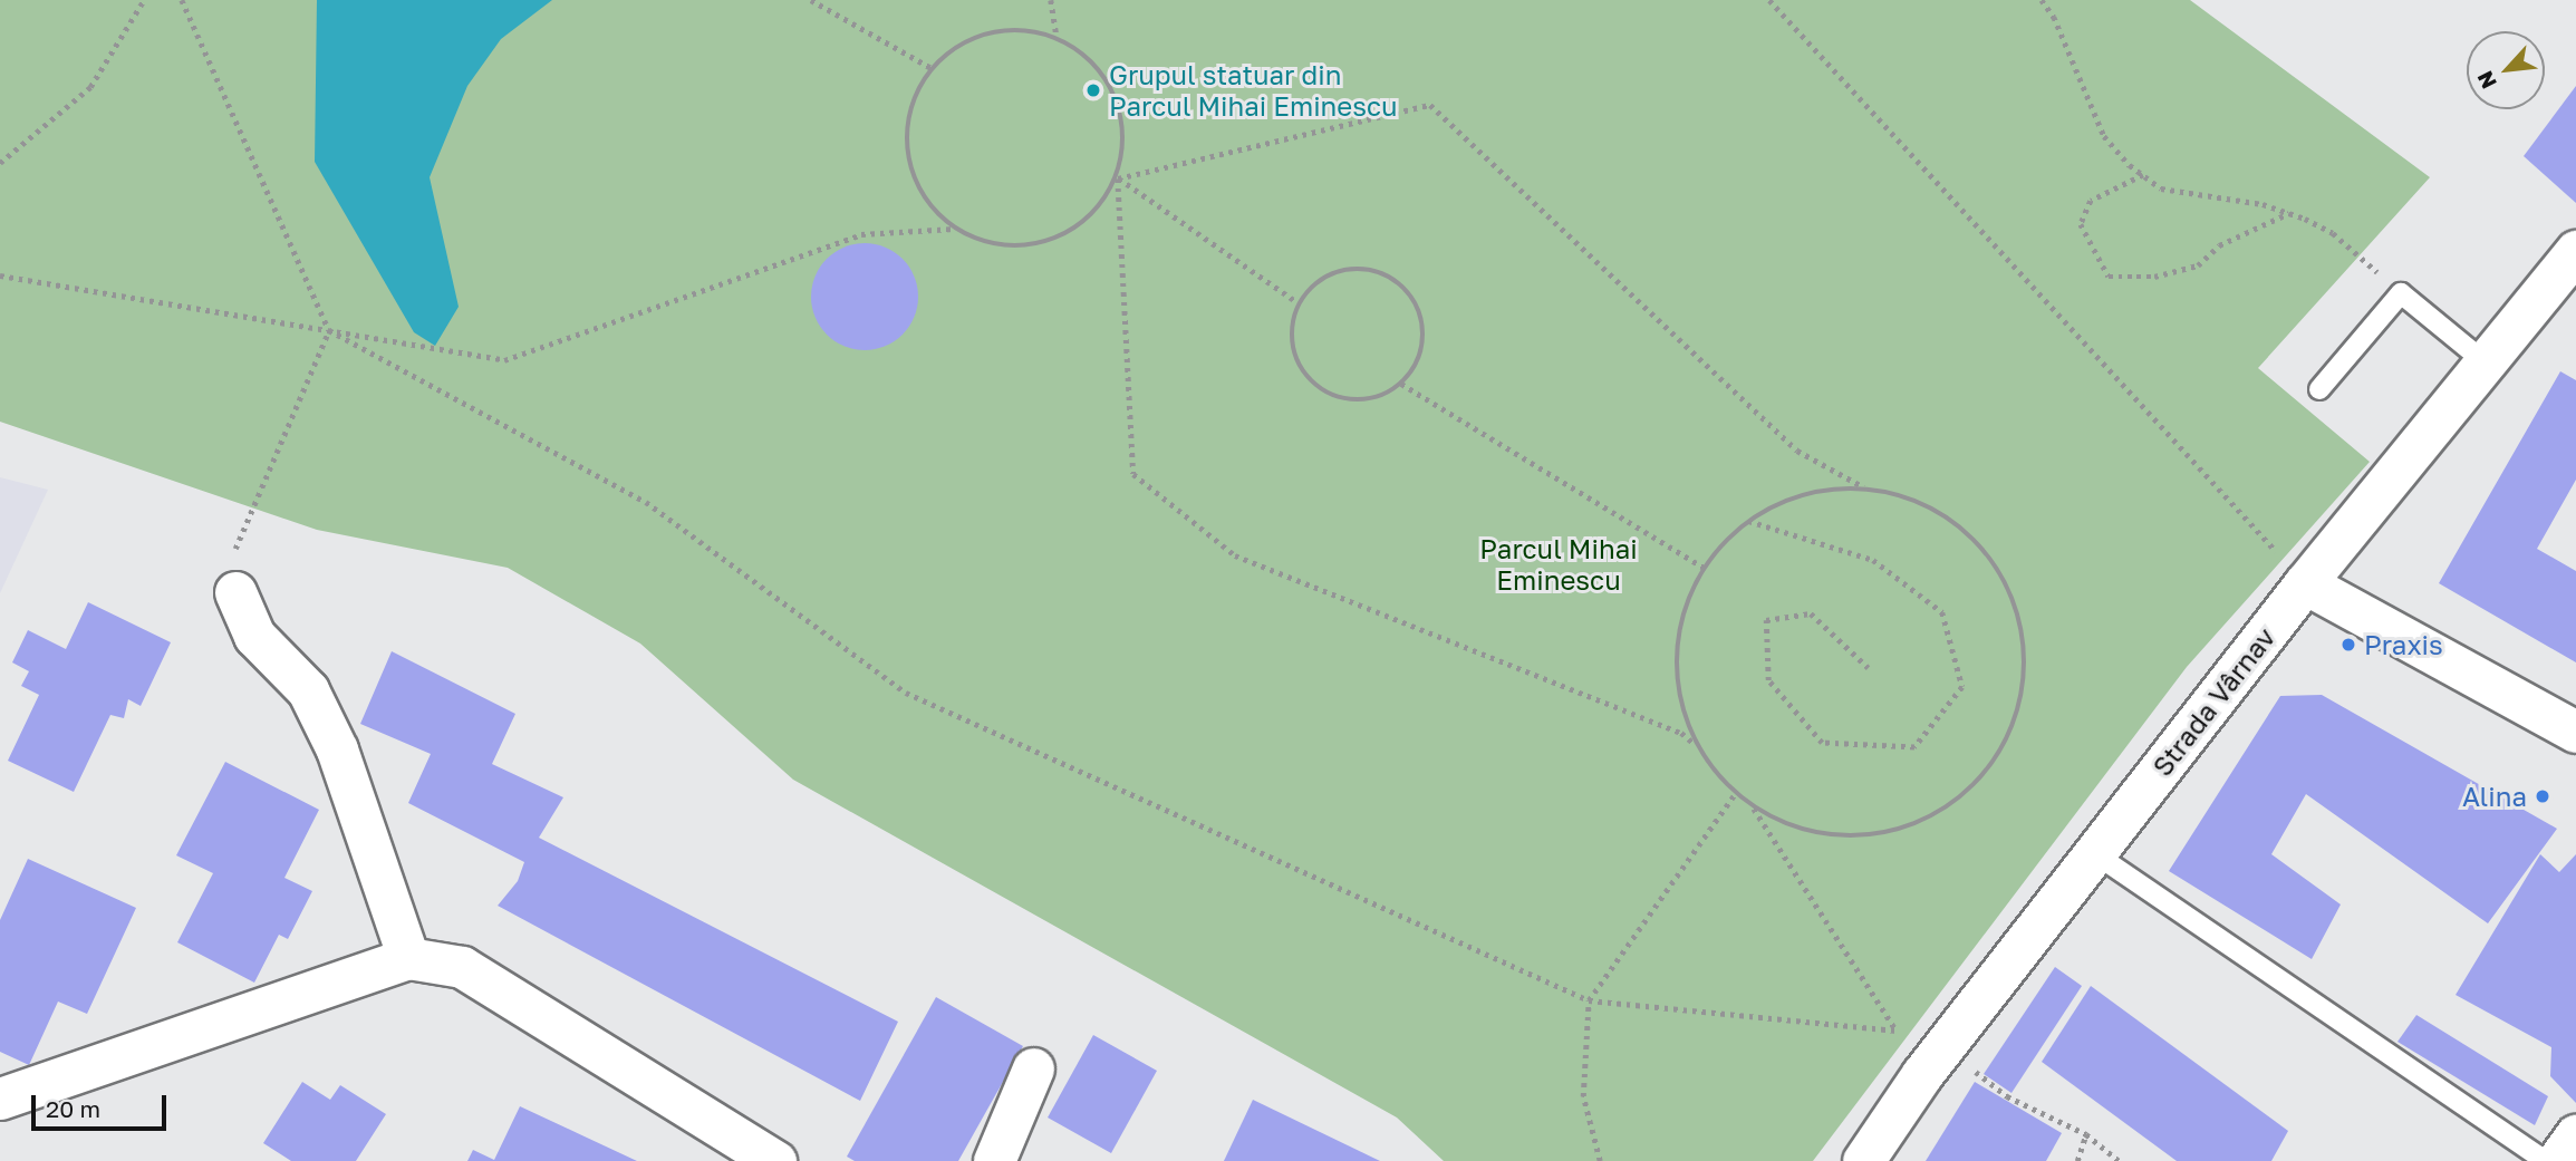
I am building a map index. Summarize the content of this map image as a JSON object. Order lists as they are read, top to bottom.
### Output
{
  "streets": {
    "street": ["Strada Vârnav"]
  },
  "parks": ["Parcul Mihai Eminescu"],
  "places": ["Grupul statuar din Parcul Mihai Eminescu", "Praxis", "Alina"],
  "scale_bar": "20 m",
  "north": "bottom left"
}
